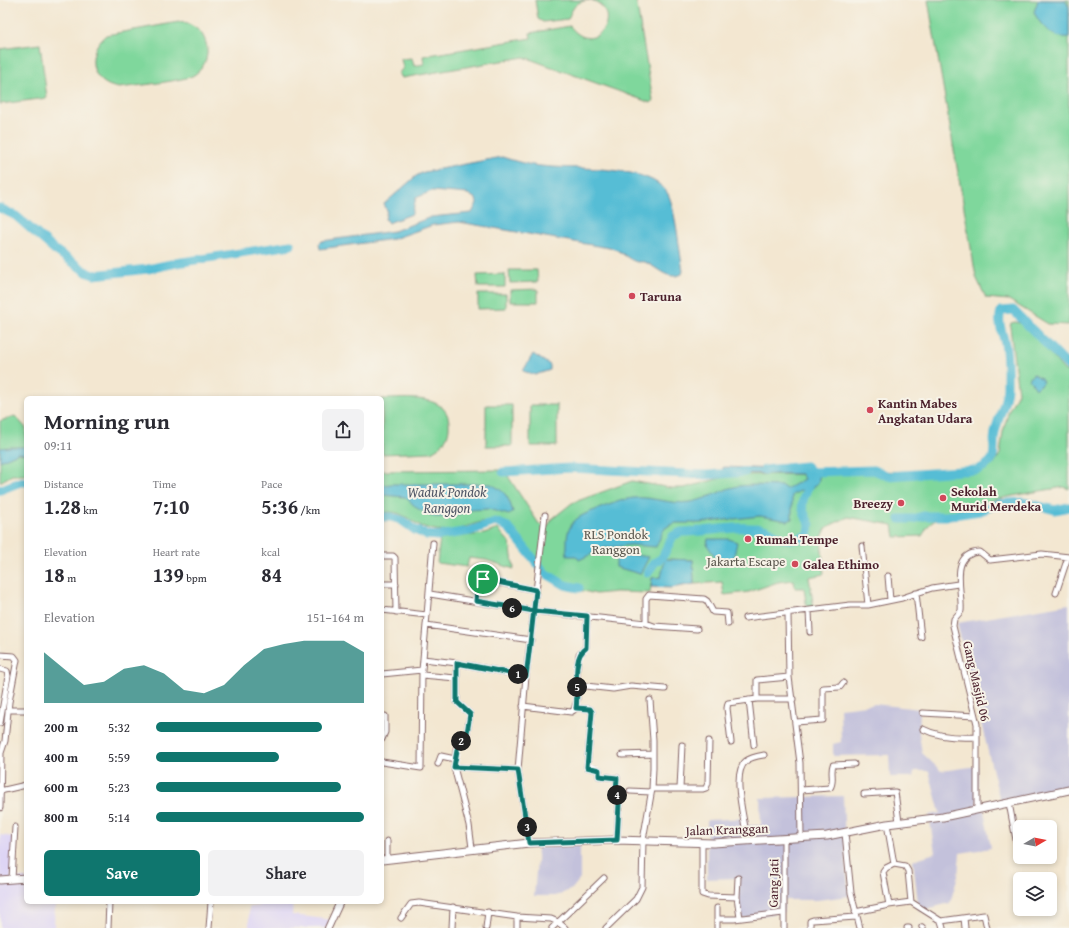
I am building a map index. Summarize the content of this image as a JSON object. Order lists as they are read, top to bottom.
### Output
{
  "streets": {
    "main road": ["Jalan Kranggan"],
    "street": ["Gang Masjid 06", "Gang Jati"]
  },
  "crossings": [
    ["Gang Masjid 06", "Jalan Kranggan"],
    ["Jalan Kranggan", "Gang Jati"]
  ],
  "water": ["Waduk Pondok Ranggon"],
  "parks": ["RLS Pondok Ranggon", "Jakarta Escape"],
  "places": [
    "Taruna",
    "Kantin Mabes Angkatan Udara",
    "Sekolah Murid Merdeka",
    "Breezy",
    "Rumah Tempe",
    "Galea Ethimo"
  ],
  "north": "right",
  "page": {
    "heading": ["Morning run", "09:11"],
    "stats": [
      ["Distance", "1.28 km"],
      ["Time", "7:10"],
      ["Pace", "5:36 /km"],
      ["Elevation", "18 m"],
      ["Heart rate", "139 bpm"],
      ["kcal", "84"]
    ],
    "pins": [
      "6",
      "1",
      "5",
      "2",
      "4",
      "3"
    ],
    "chart": ["Elevation", "151–164 m"],
    "list": [
      {
        "name": "200 m",
        "note": "5:32"
      },
      {
        "name": "400 m",
        "note": "5:59"
      },
      {
        "name": "600 m",
        "note": "5:23"
      },
      {
        "name": "800 m",
        "note": "5:14"
      }
    ],
    "buttons": ["Save", "Share"]
  }
}
